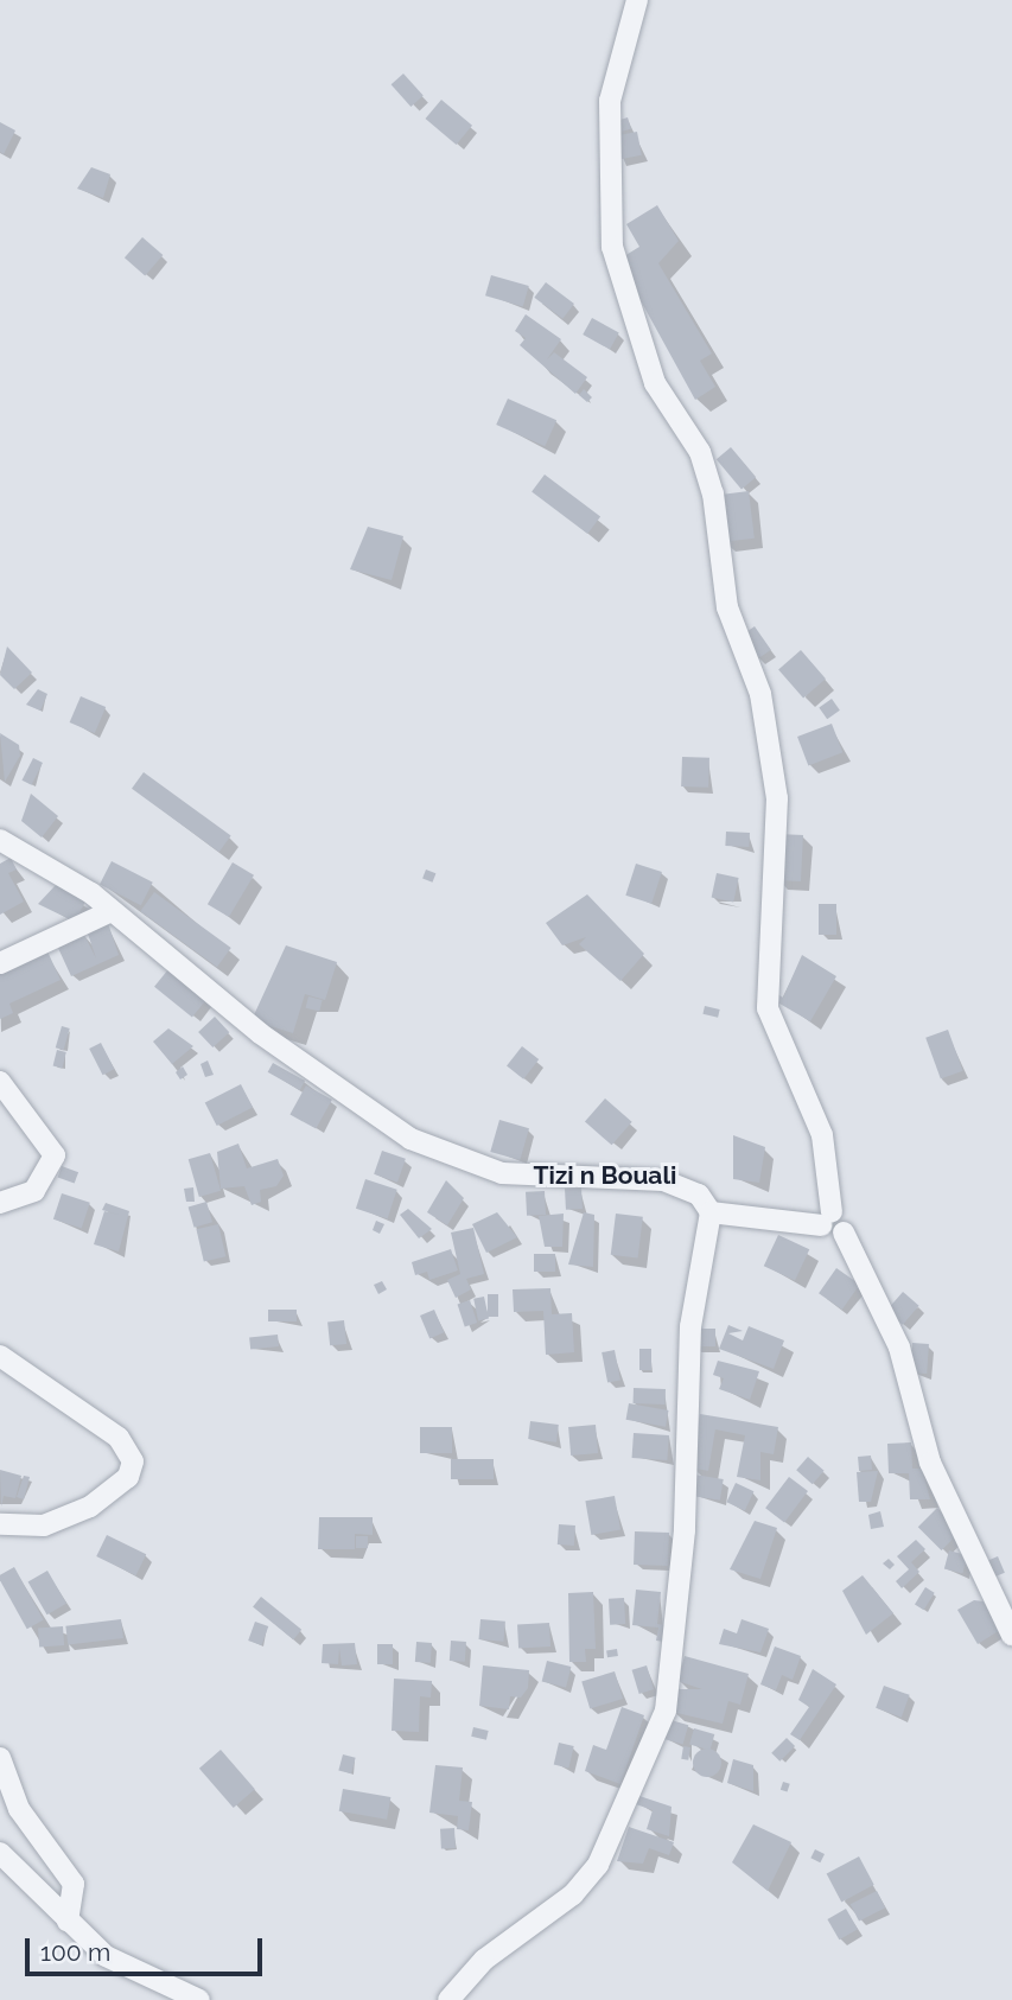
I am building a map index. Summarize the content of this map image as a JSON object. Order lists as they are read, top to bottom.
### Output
{
  "districts": ["Tizi n Bouali"],
  "scale_bar": "100 m"
}
